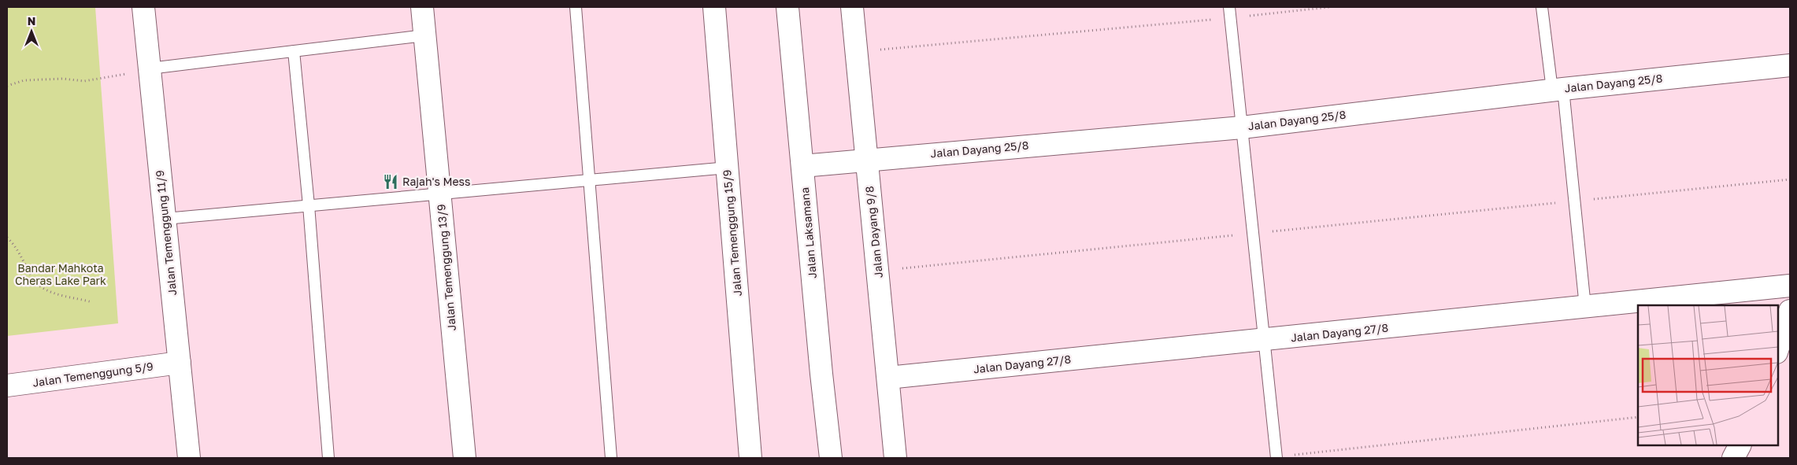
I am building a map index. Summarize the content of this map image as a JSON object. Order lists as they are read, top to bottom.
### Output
{
  "streets": {
    "street": [
      "Jalan Dayang 25/8",
      "Jalan Dayang 9/8",
      "Jalan Temenggung 11/9",
      "Jalan Temenggung 15/9",
      "Jalan Laksamana",
      "Jalan Temenggung 13/9",
      "Jalan Dayang 27/8",
      "Jalan Temenggung 5/9"
    ]
  },
  "crossings": [
    ["Jalan Dayang 25/8", "Jalan Dayang 9/8"],
    ["Jalan Dayang 25/8", "Jalan Laksamana"],
    ["Jalan Dayang 9/8", "Jalan Dayang 27/8"],
    ["Jalan Temenggung 11/9", "Jalan Temenggung 5/9"]
  ],
  "parks": ["Bandar Mahkota Cheras Lake Park"],
  "places": {
    "restaurant": ["Rajah's Mess"]
  },
  "north": "top"
}
